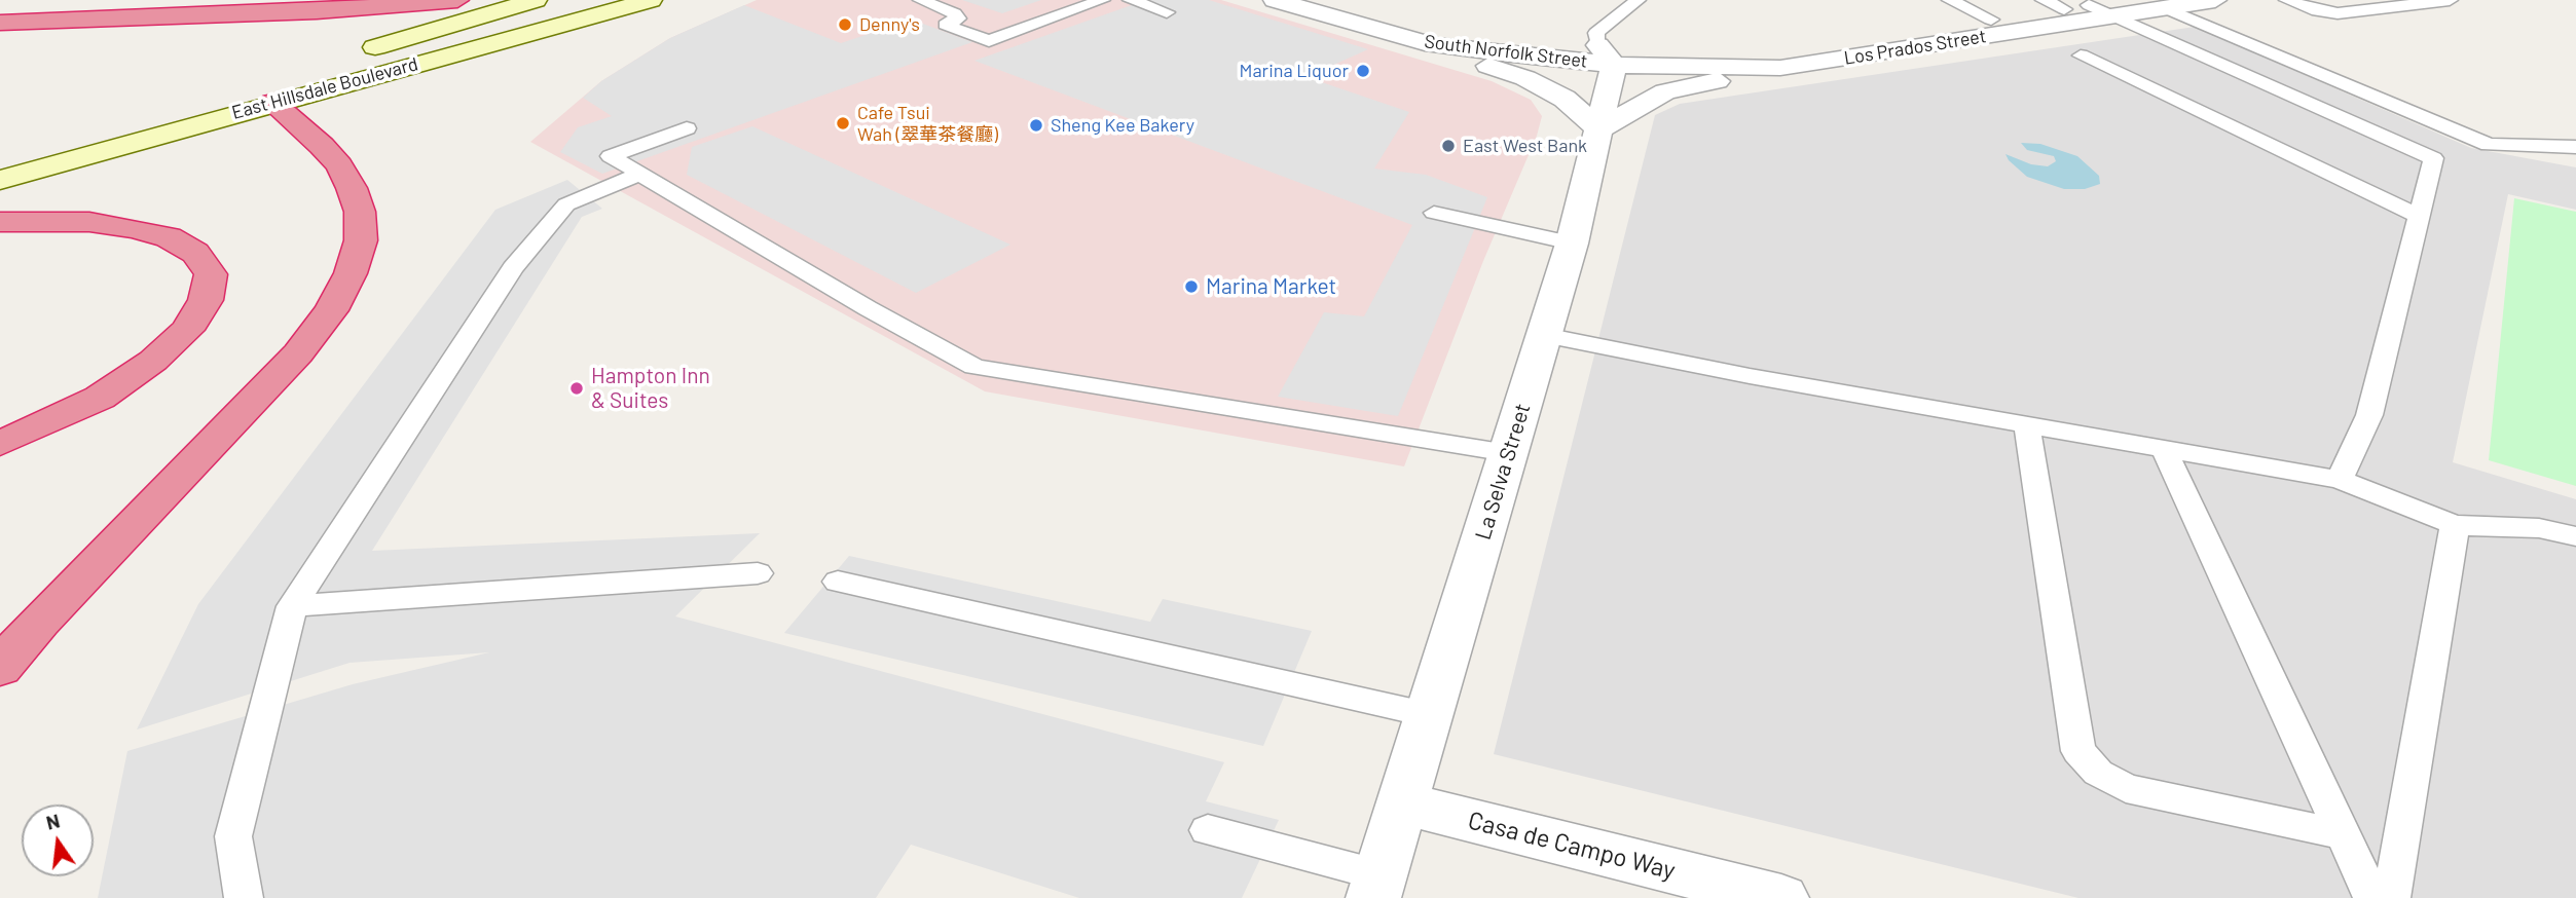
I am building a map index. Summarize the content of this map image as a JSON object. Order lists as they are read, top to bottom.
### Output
{
  "streets": {
    "main road": ["East Hillsdale Boulevard"],
    "street": [
      "Los Prados Street",
      "South Norfolk Street",
      "La Selva Street",
      "Casa de Campo Way"
    ]
  },
  "crossings": [
    ["Los Prados Street", "South Norfolk Street"],
    ["Los Prados Street", "La Selva Street"],
    ["South Norfolk Street", "La Selva Street"],
    ["La Selva Street", "Casa de Campo Way"]
  ],
  "places": [
    "Denny's",
    "Marina Liquor",
    "Cafe Tsui Wah (翠華茶餐廳)",
    "Sheng Kee Bakery",
    "East West Bank",
    "Marina Market",
    "Hampton Inn & Suites"
  ],
  "north": "top"
}
